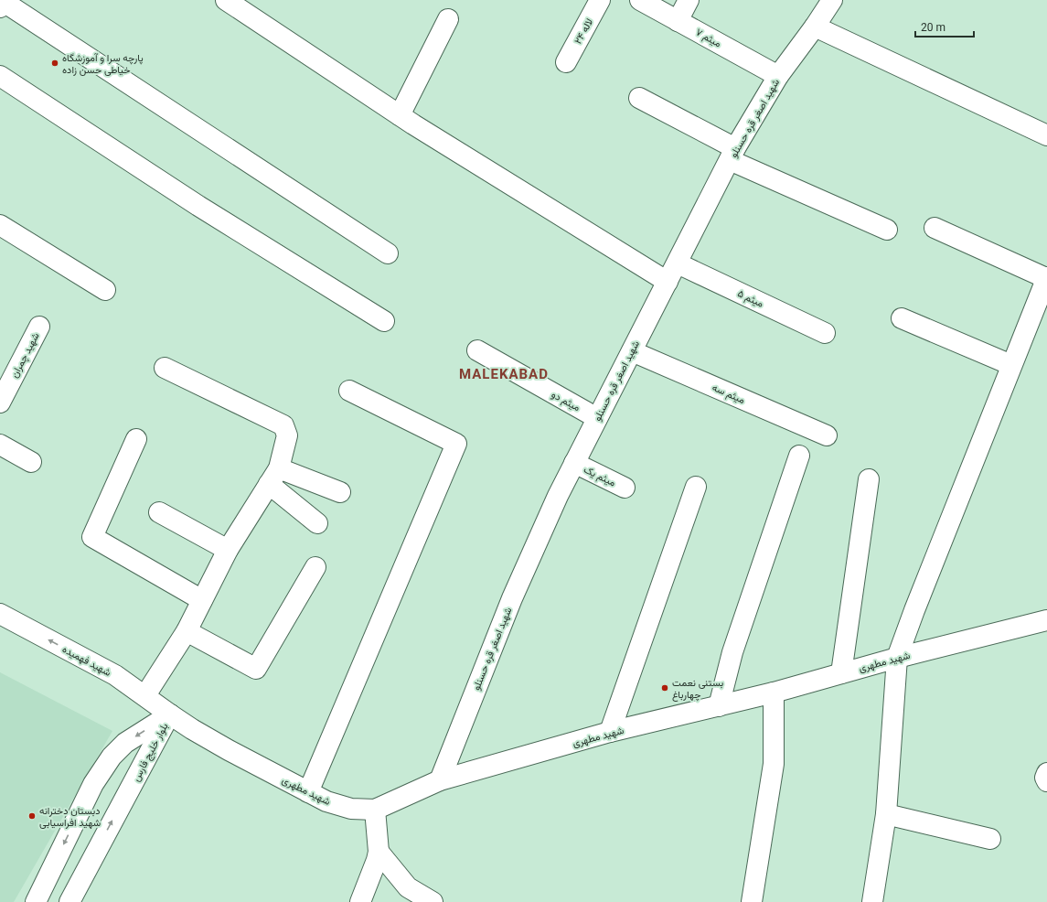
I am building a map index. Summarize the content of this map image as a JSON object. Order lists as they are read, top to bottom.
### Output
{
  "streets": {
    "street": [
      "لاله ۲۴",
      "میثم ۷",
      "شهید اصغر قره حسنلو",
      "میثم ۵",
      "شهید چمران",
      "میثم سه",
      "میثم دو",
      "میثم یک",
      "شهید فهمیده",
      "شهید مطهری",
      "بلوار خلیج فارس"
    ]
  },
  "crossings": [
    ["میثم ۷", "شهید اصغر قره حسنلو"],
    ["شهید اصغر قره حسنلو", "میثم ۵"],
    ["شهید اصغر قره حسنلو", "میثم سه"],
    ["شهید اصغر قره حسنلو", "میثم دو"],
    ["شهید اصغر قره حسنلو", "میثم یک"],
    ["شهید اصغر قره حسنلو", "شهید مطهری"],
    ["شهید فهمیده", "شهید مطهری"],
    ["شهید فهمیده", "بلوار خلیج فارس"],
    ["شهید مطهری", "بلوار خلیج فارس"]
  ],
  "districts": ["MALEKABAD"],
  "places": ["پارچه سرا و آموزشگاه خیاطی حسن زاده", "بستنی نعمت چهارباغ", "دبستان دخترانه شهید افراسیابی"],
  "scale_bar": "20 m"
}
